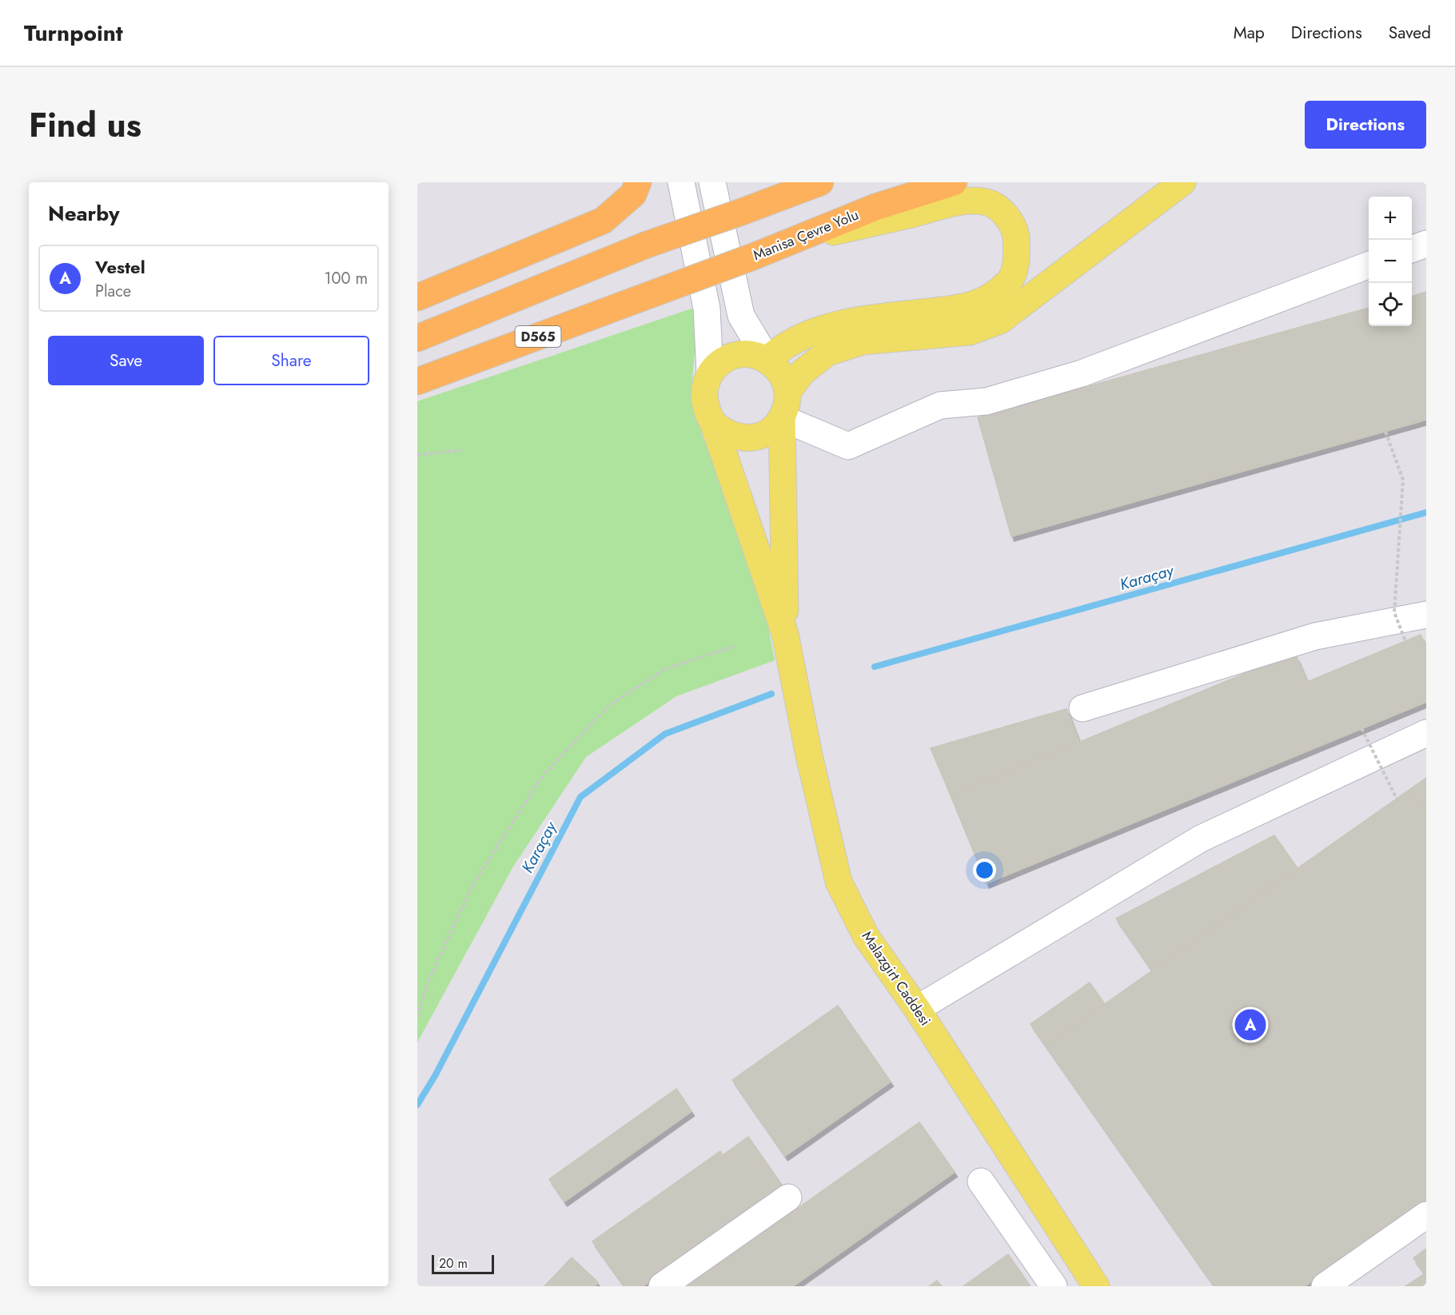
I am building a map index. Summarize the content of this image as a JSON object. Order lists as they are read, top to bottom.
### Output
{
  "streets": {
    "highway": ["Manisa Çevre Yolu", "D565"],
    "main road": ["Malazgirt Caddesi"]
  },
  "water": ["Karaçay"],
  "scale_bar": "20 m",
  "page": {
    "header": "Turnpoint",
    "nav": ["Map", "Directions", "Saved"],
    "title": "Find us",
    "buttons": [
      "Directions",
      ["Save", "Share"]
    ],
    "heading": "Nearby",
    "map_buttons": ["+", "−"],
    "list": [
      {
        "mark": "A",
        "name": "Vestel",
        "note": "Place",
        "value": "100 m"
      }
    ],
    "pins": "A",
    "scale": "20 m"
  }
}
